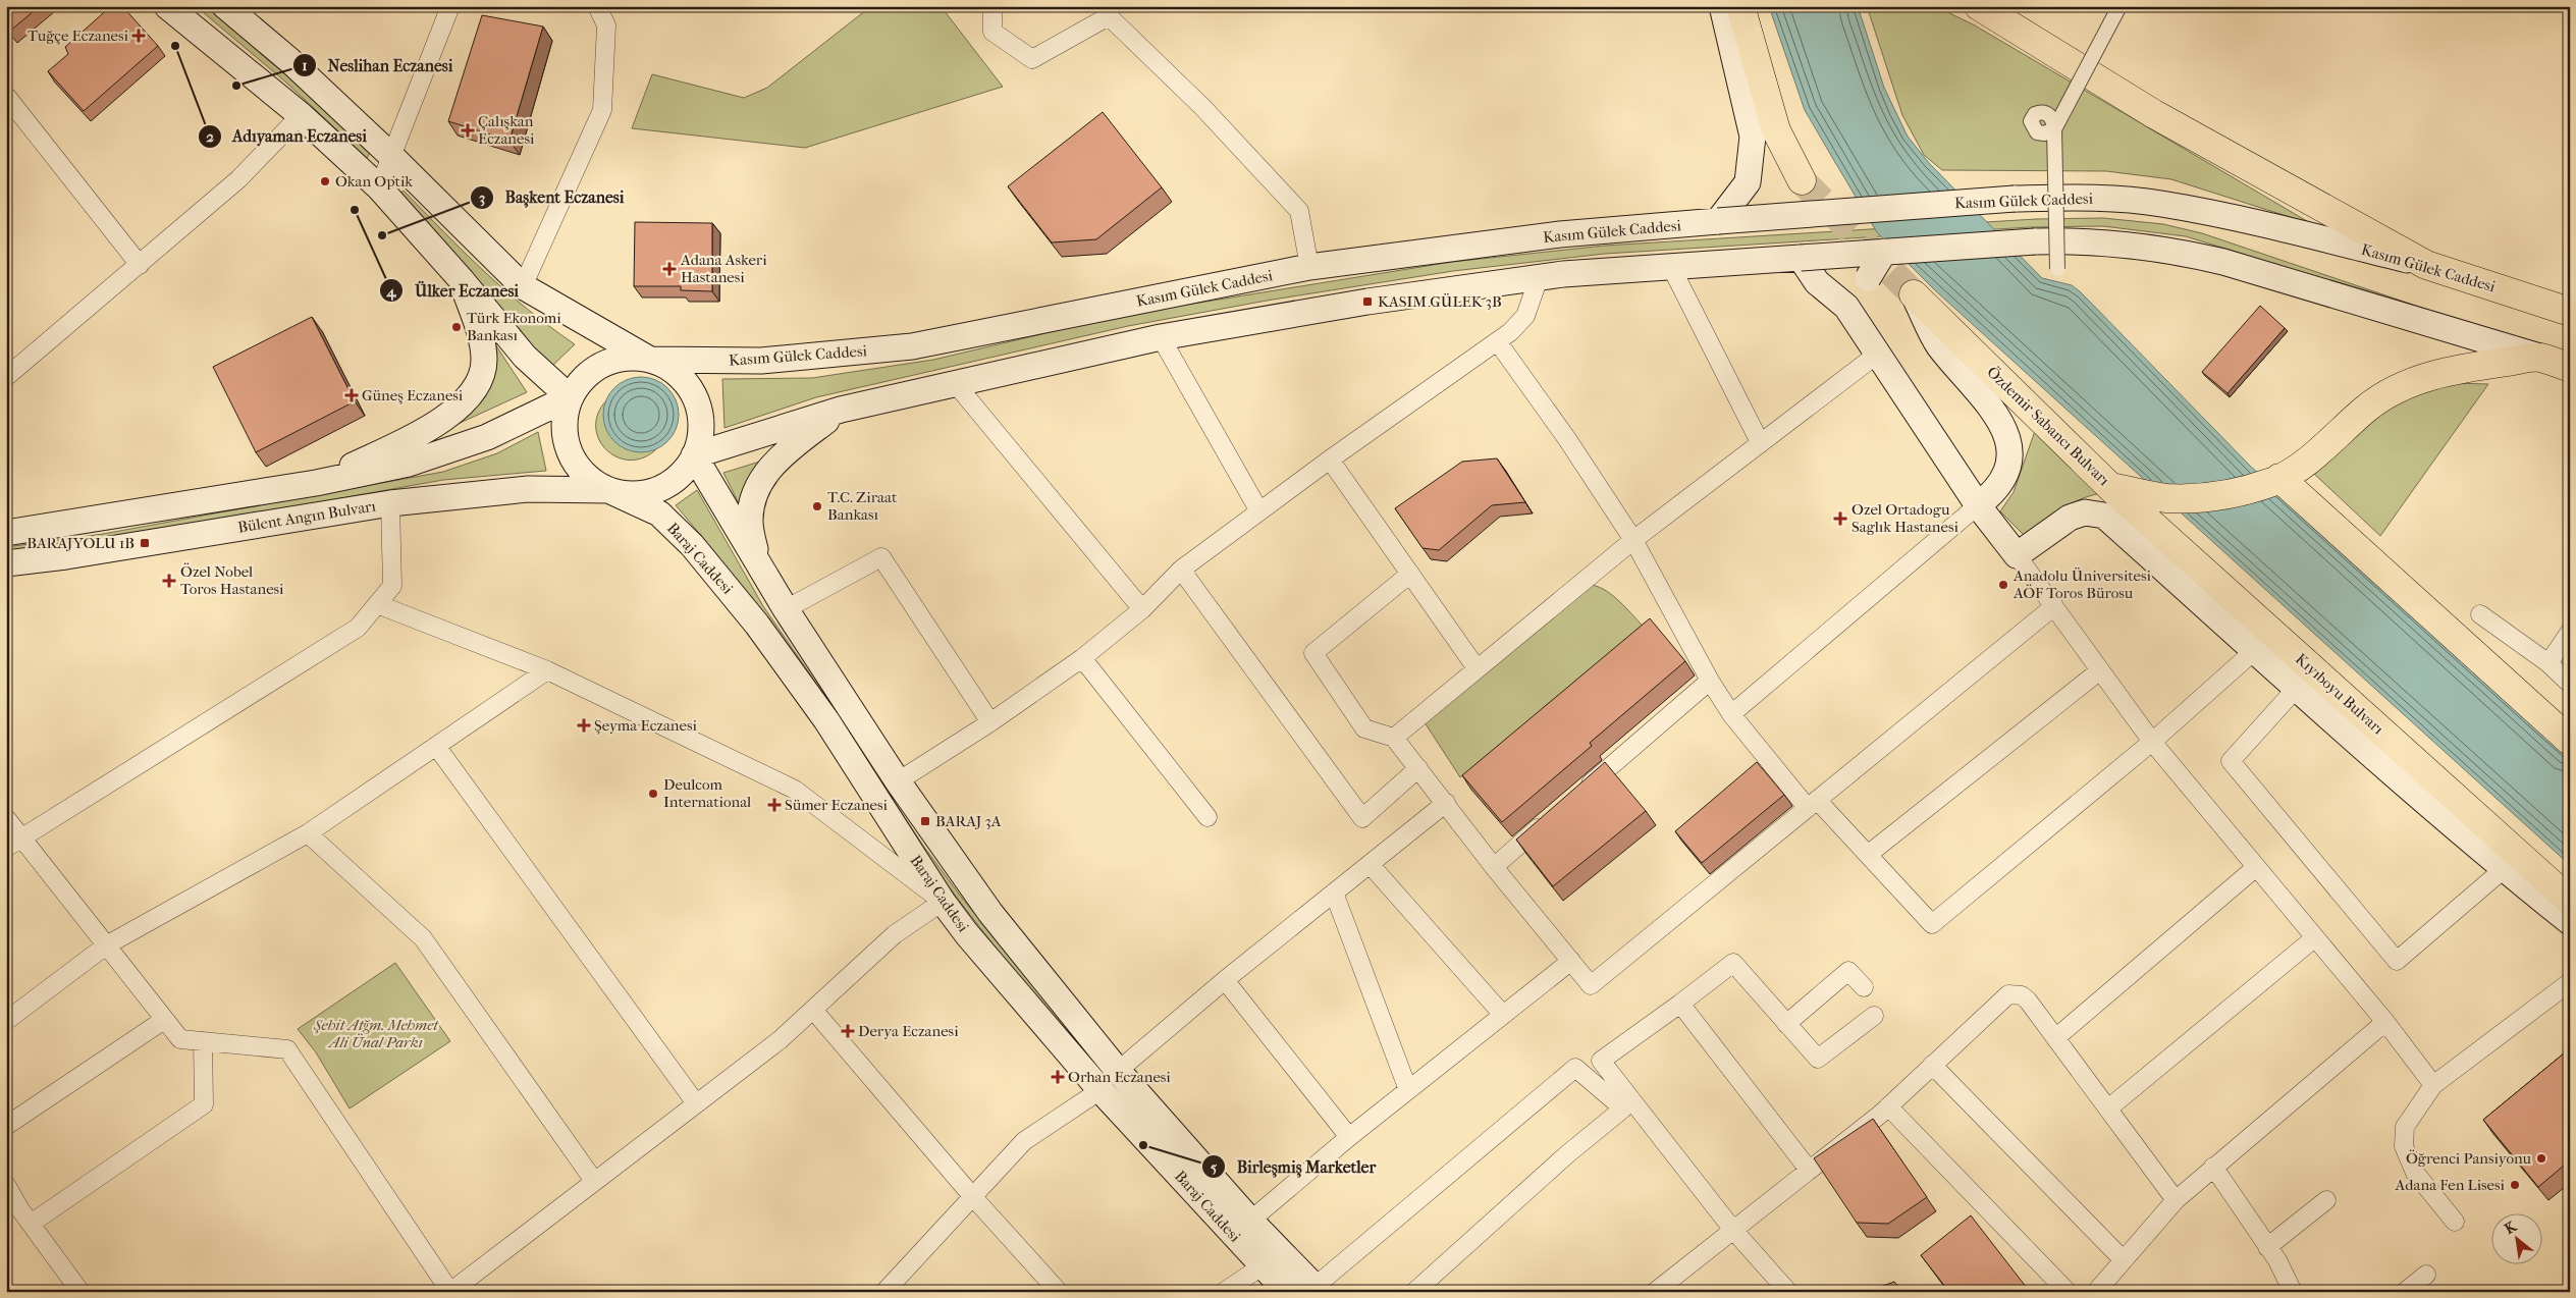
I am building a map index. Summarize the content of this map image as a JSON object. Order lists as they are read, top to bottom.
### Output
{
  "streets": {
    "main road": [
      "Kasım Gülek Caddesi",
      "Özdemir Sabancı Bulvarı",
      "Bülent Angın Bulvarı",
      "Baraj Caddesi",
      "Kıyıboyu Bulvarı"
    ]
  },
  "crossings": [
    ["Kasım Gülek Caddesi", "Bülent Angın Bulvarı"],
    ["Kasım Gülek Caddesi", "Baraj Caddesi"],
    ["Özdemir Sabancı Bulvarı", "Kıyıboyu Bulvarı"],
    ["Bülent Angın Bulvarı", "Baraj Caddesi"]
  ],
  "parks": ["Şehit Atğm. Mehmet Ali Ünal Parkı"],
  "places": {
    "health": [
      "Tuğçe Eczanesi",
      "Çalışkan Eczanesi",
      "Adana Askeri Hastanesi",
      "Güneş Eczanesi",
      "Ozel Ortadogu Saglık Hastanesi",
      "Özel Nobel Toros Hastanesi",
      "Şeyma Eczanesi",
      "Sümer Eczanesi",
      "Derya Eczanesi",
      "Orhan Eczanesi"
    ],
    "other": [
      "Adıyaman Eczanesi",
      "Neslihan Eczanesi",
      "Okan Optik",
      "Ülker Eczanesi",
      "Başkent Eczanesi",
      "Türk Ekonomi Bankası",
      "T.C. Ziraat Bankası",
      "Anadolu Üniversitesi AÖF Toros Bürosu",
      "Deulcom International",
      "Birleşmiş Marketler",
      "Öğrenci Pansiyonu",
      "Adana Fen Lisesi"
    ],
    "transit": ["KASIM GÜLEK 3B", "BARAJYOLU 1B", "BARAJ 3A"]
  },
  "north": "top left"
}
